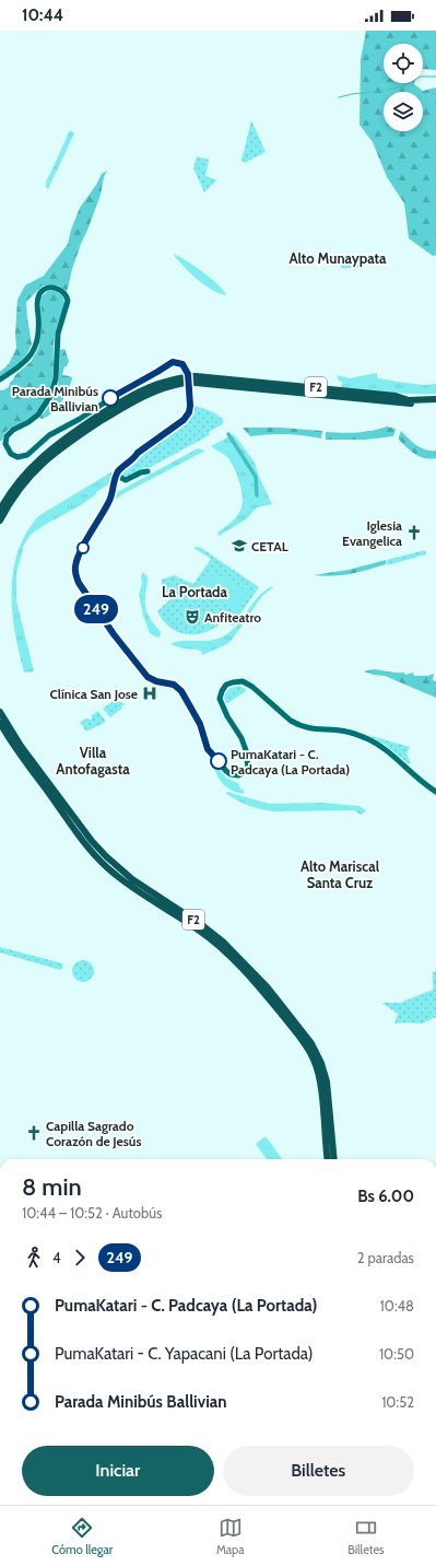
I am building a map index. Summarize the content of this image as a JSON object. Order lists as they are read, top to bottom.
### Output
{
  "streets": {
    "highway": ["F2"]
  },
  "districts": [
    "Alto Munaypata",
    "La Portada",
    "Villa Antofagasta",
    "Alto Mariscal Santa Cruz"
  ],
  "places": {
    "other": ["Parada Minibús Ballivian", "PumaKatari - C. Padcaya (La Portada)"],
    "church": ["Iglesia Evangelica", "Capilla Sagrado Corazón de Jesús"],
    "school or university": ["CETAL"],
    "theatre": ["Anfiteatro"],
    "hospital": ["Clínica San Jose"]
  },
  "lines": ["bus line 249"],
  "page": {
    "status": "10:44",
    "on_map": "249",
    "heading": ["8 min", "10:44 – 10:52 · Autobús", "Bs 6.00"],
    "legs": ["4", "249", "2 paradas"],
    "list": [
      {
        "name": "PumaKatari - C. Padcaya (La Portada)",
        "value": "10:48"
      },
      {
        "name": "PumaKatari - C. Yapacani (La Portada)",
        "value": "10:50"
      },
      {
        "name": "Parada Minibús Ballivian",
        "value": "10:52"
      }
    ],
    "buttons": ["Iniciar", "Billetes"],
    "tabs": ["Cómo llegar", "Mapa", "Billetes"]
  }
}
